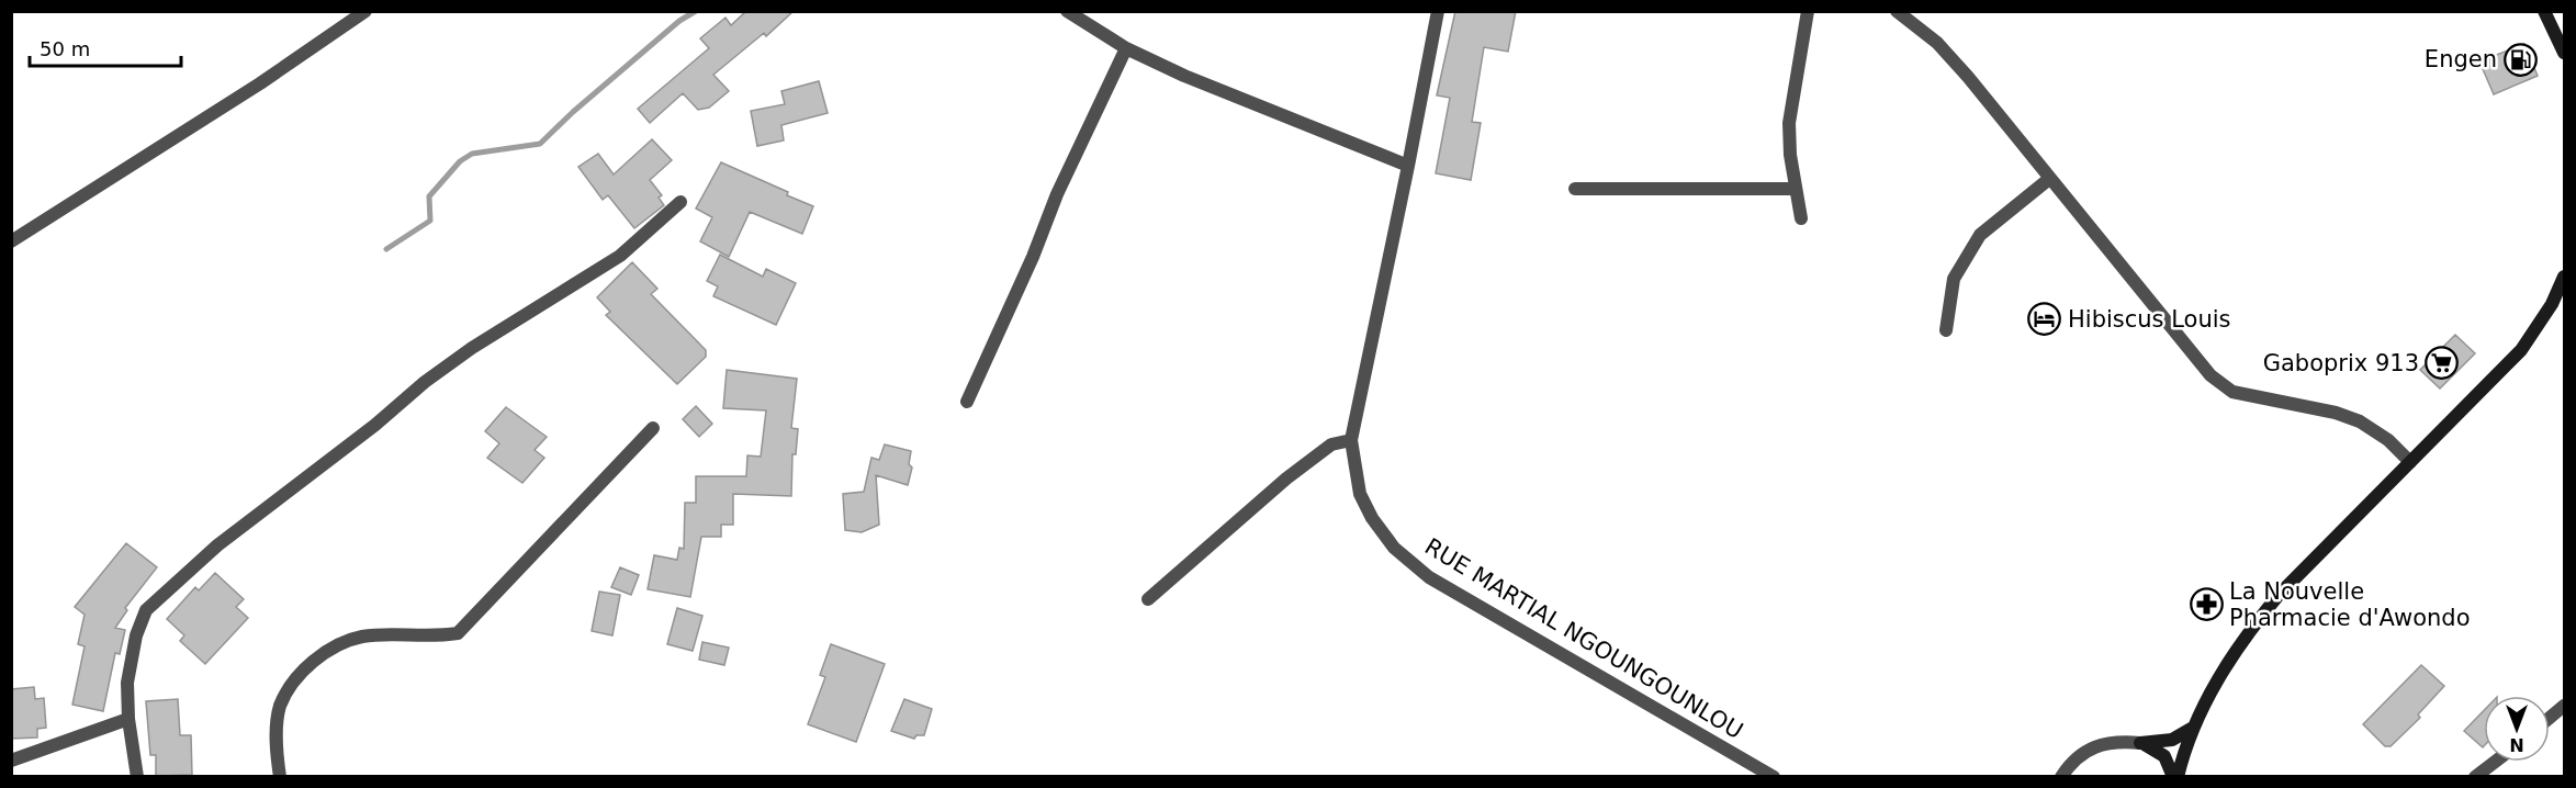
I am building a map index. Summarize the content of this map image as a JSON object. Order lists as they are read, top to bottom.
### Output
{
  "streets": {
    "street": ["RUE MARTIAL NGOUNGOUNLOU"]
  },
  "places": {
    "fuel station": ["Engen"],
    "hotel": ["Hibiscus Louis"],
    "supermarket": ["Gaboprix 913"],
    "pharmacy": ["La Nouvelle Pharmacie d'Awondo"]
  },
  "scale_bar": "50 m",
  "north": "bottom"
}
